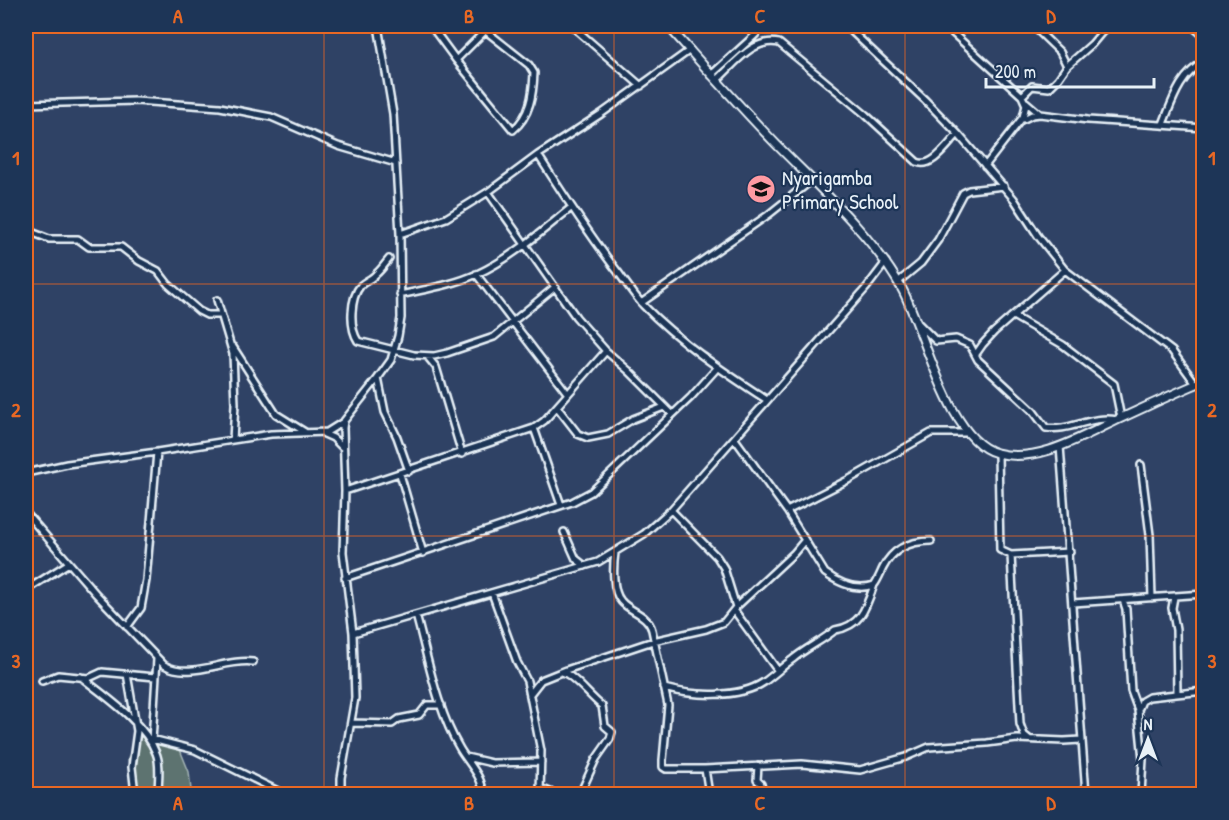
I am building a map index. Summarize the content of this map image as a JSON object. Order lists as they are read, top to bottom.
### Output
{
  "places": {
    "school or university": ["Nyarigamba Primary School"]
  },
  "scale_bar": "200 m",
  "north": "top",
  "grid": {
    "columns": [
      "A",
      "B",
      "C",
      "D"
    ],
    "rows": ["1", "2", "3"]
  }
}
